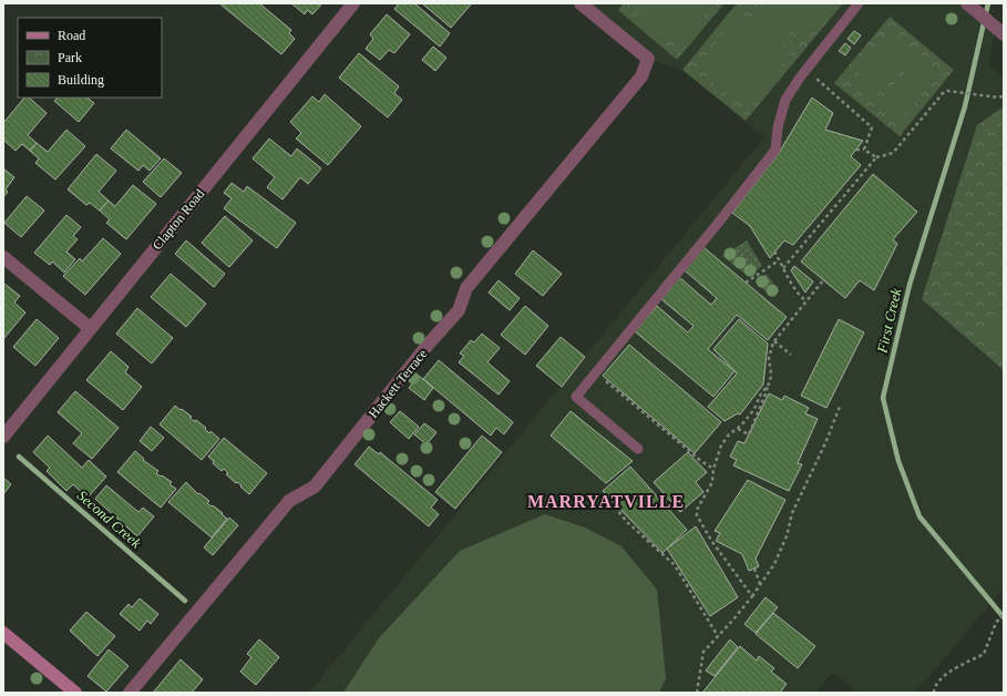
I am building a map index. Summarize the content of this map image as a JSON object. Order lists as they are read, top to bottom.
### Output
{
  "streets": {
    "street": ["Clapton Road", "Hackett Terrace"]
  },
  "districts": ["MARRYATVILLE"],
  "water": ["First Creek", "Second Creek"],
  "legend": ["Road", "Park", "Building"]
}
